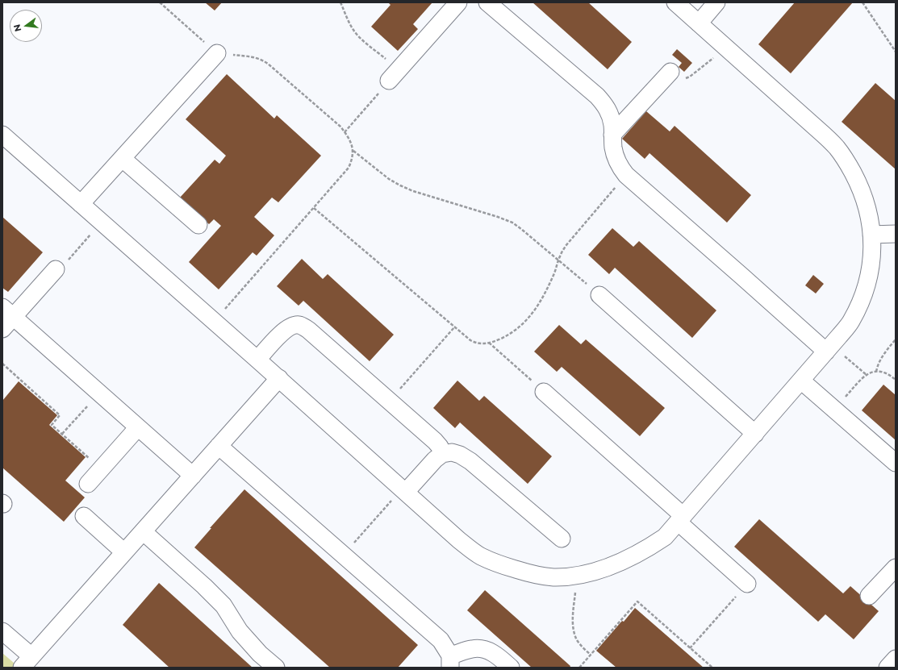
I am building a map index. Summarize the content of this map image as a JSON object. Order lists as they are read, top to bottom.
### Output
{
  "north": "left"
}
